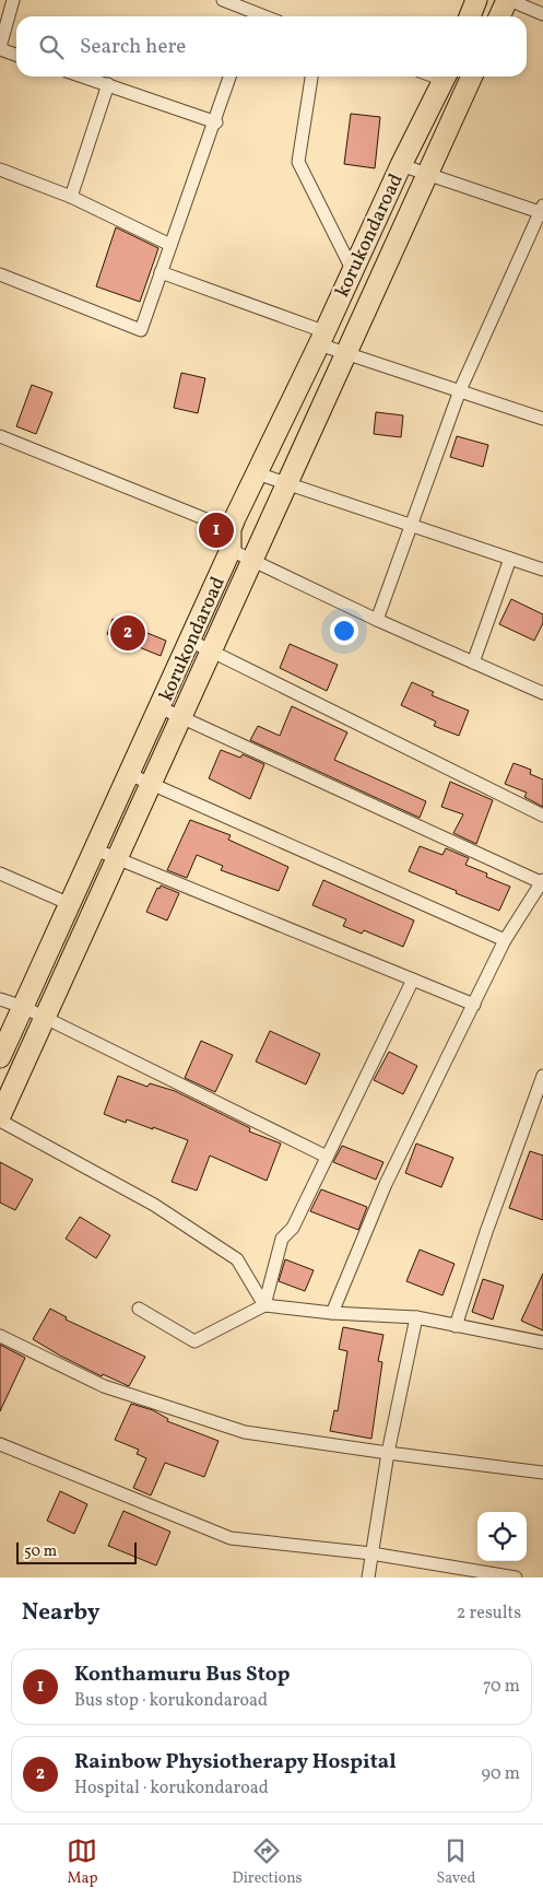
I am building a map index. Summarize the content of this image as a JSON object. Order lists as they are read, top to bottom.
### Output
{
  "streets": {
    "main road": ["korukondaroad"]
  },
  "scale_bar": "50 m",
  "page": {
    "search": "Search here",
    "pins": ["1", "2"],
    "scale": "50 m",
    "heading": ["Nearby", "2 results"],
    "list": [
      {
        "mark": "1",
        "name": "Konthamuru Bus Stop",
        "note": "Bus stop · korukondaroad",
        "value": "70 m"
      },
      {
        "mark": "2",
        "name": "Rainbow Physiotherapy Hospital",
        "note": "Hospital · korukondaroad",
        "value": "90 m"
      }
    ],
    "nav": ["Map", "Directions", "Saved"]
  }
}
